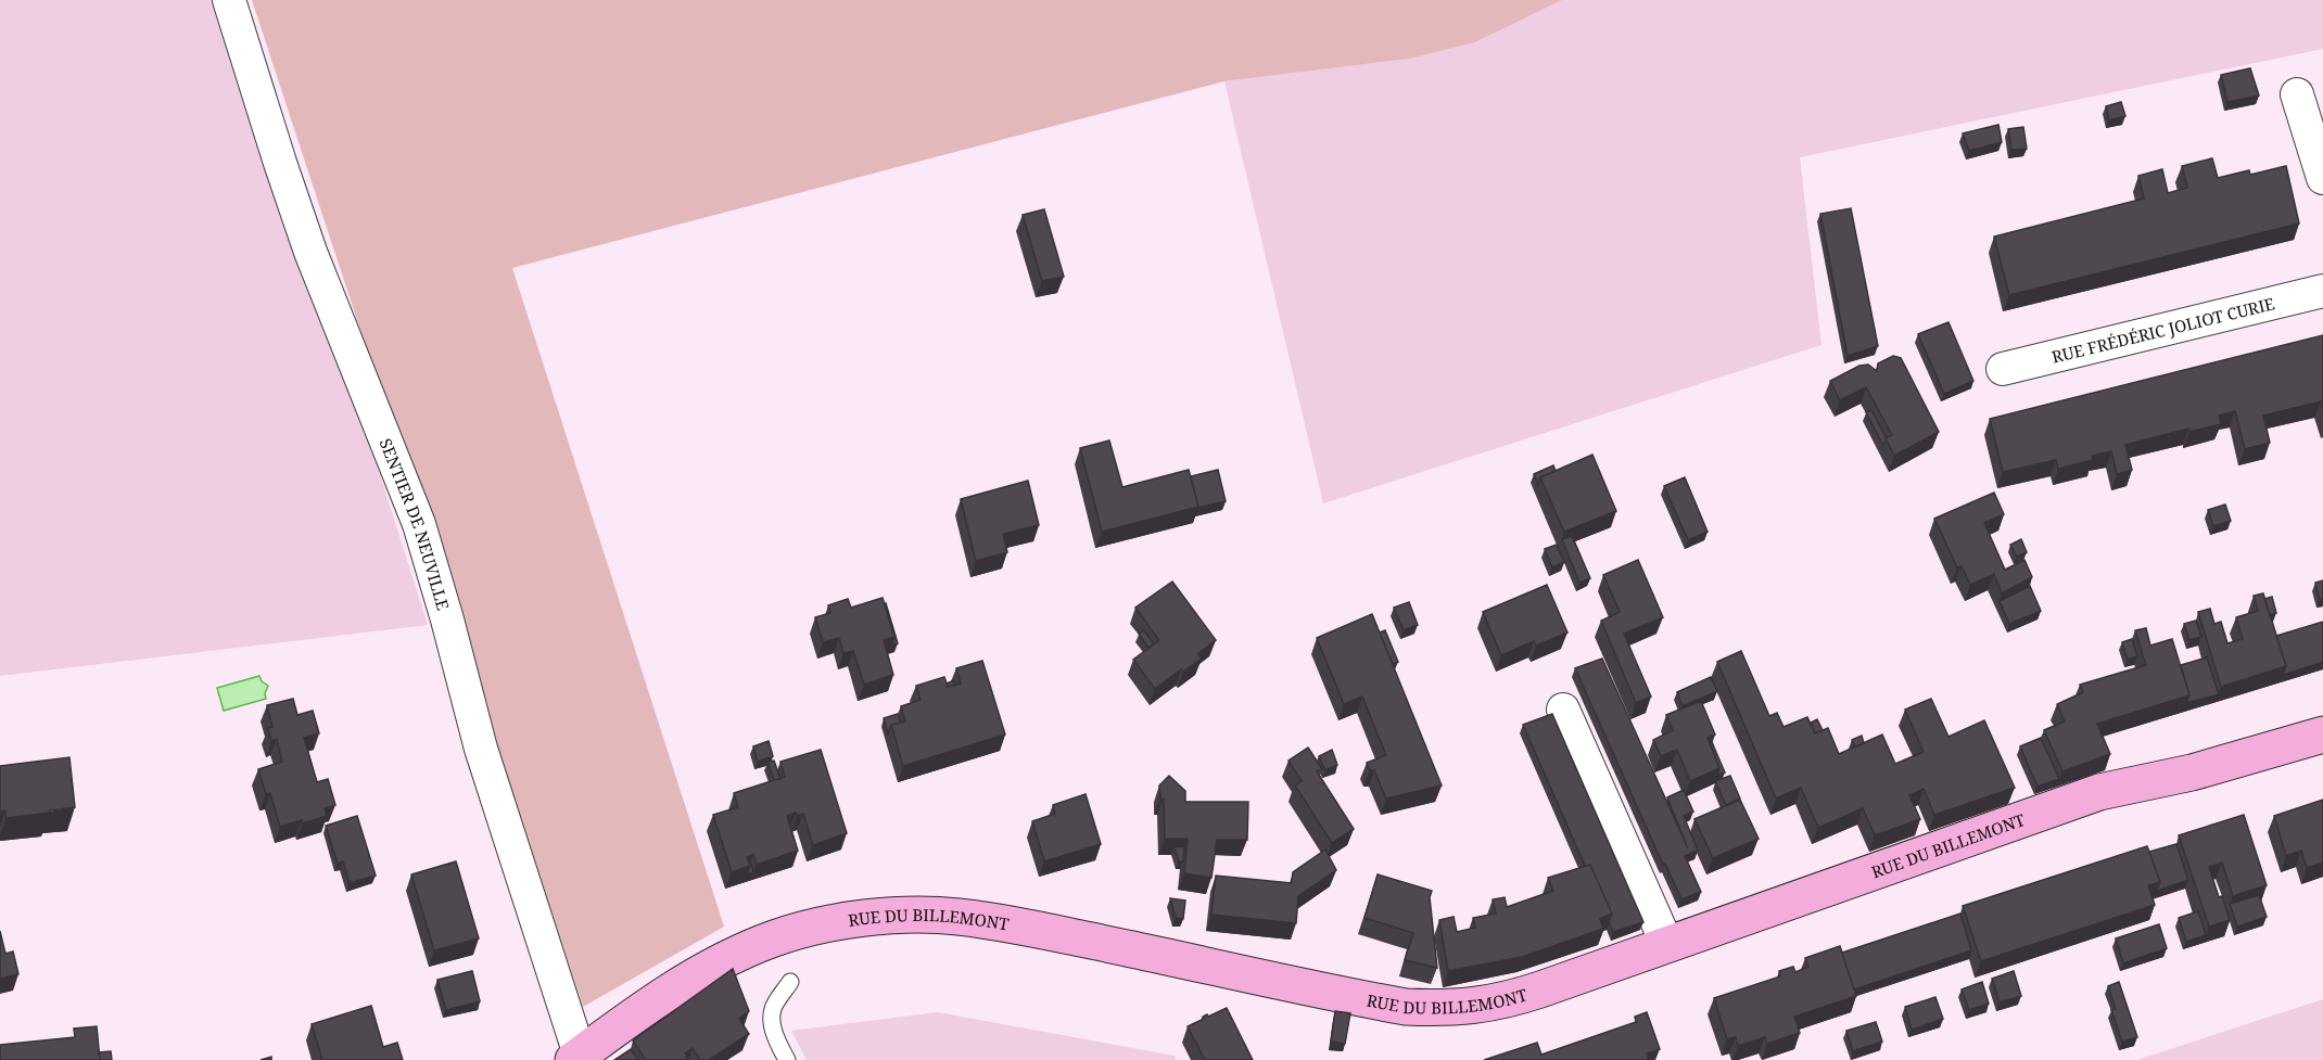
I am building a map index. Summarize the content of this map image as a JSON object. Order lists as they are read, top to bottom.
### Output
{
  "streets": {
    "street": ["RUE FRÉDÉRIC JOLIOT CURIE", "SENTIER DE NEUVILLE", "RUE DU BILLEMONT"]
  },
  "crossings": [
    ["SENTIER DE NEUVILLE", "RUE DU BILLEMONT"]
  ]
}
